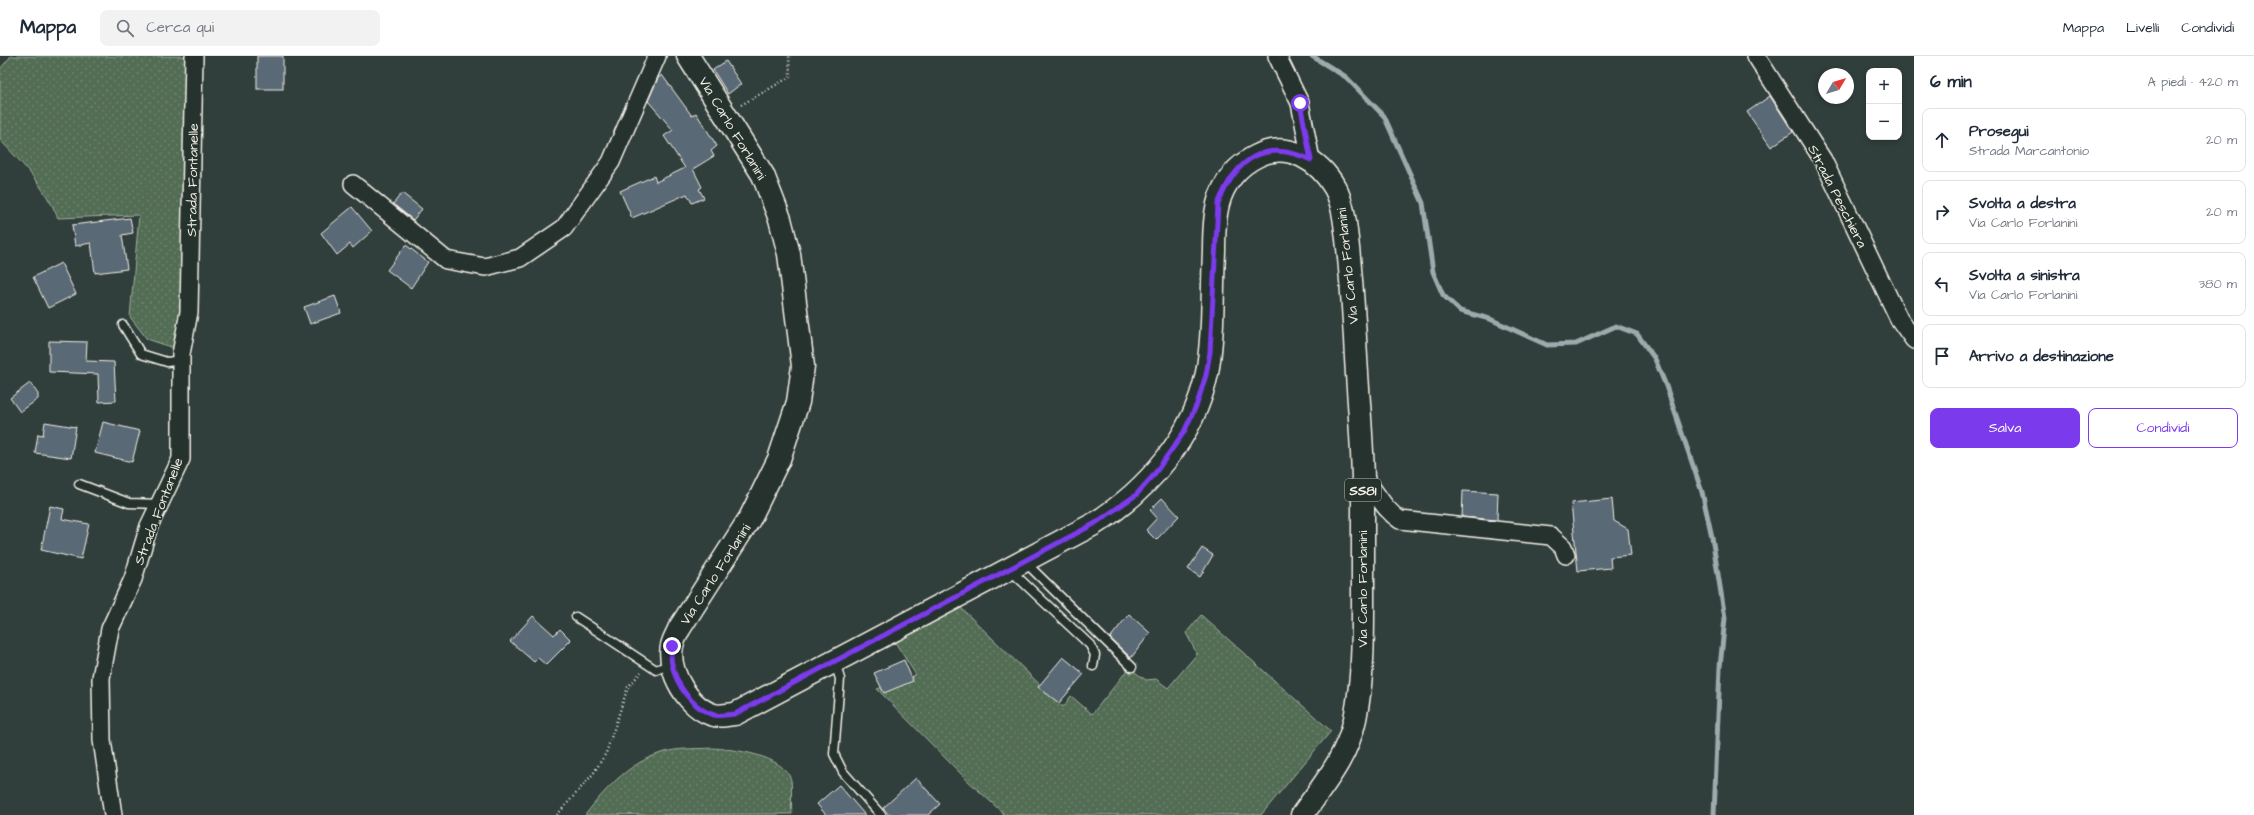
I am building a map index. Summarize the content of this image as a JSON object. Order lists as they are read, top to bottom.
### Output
{
  "streets": {
    "main road": ["Via Carlo Forlanini", "SS81"],
    "street": ["Strada Fontanelle", "Strada Peschiera"]
  },
  "north": "top right",
  "page": {
    "header": "Mappa",
    "search": "Cerca qui",
    "nav": ["Mappa", "Livelli", "Condividi"],
    "heading": ["6 min", "A piedi · 420 m"],
    "map_buttons": ["+", "−"],
    "list": [
      ["Prosegui", "Strada Marcantonio", "20 m"],
      ["Svolta a destra", "Via Carlo Forlanini", "20 m"],
      ["Svolta a sinistra", "Via Carlo Forlanini", "380 m"],
      "Arrivo a destinazione"
    ],
    "buttons": ["Salva", "Condividi"]
  }
}
